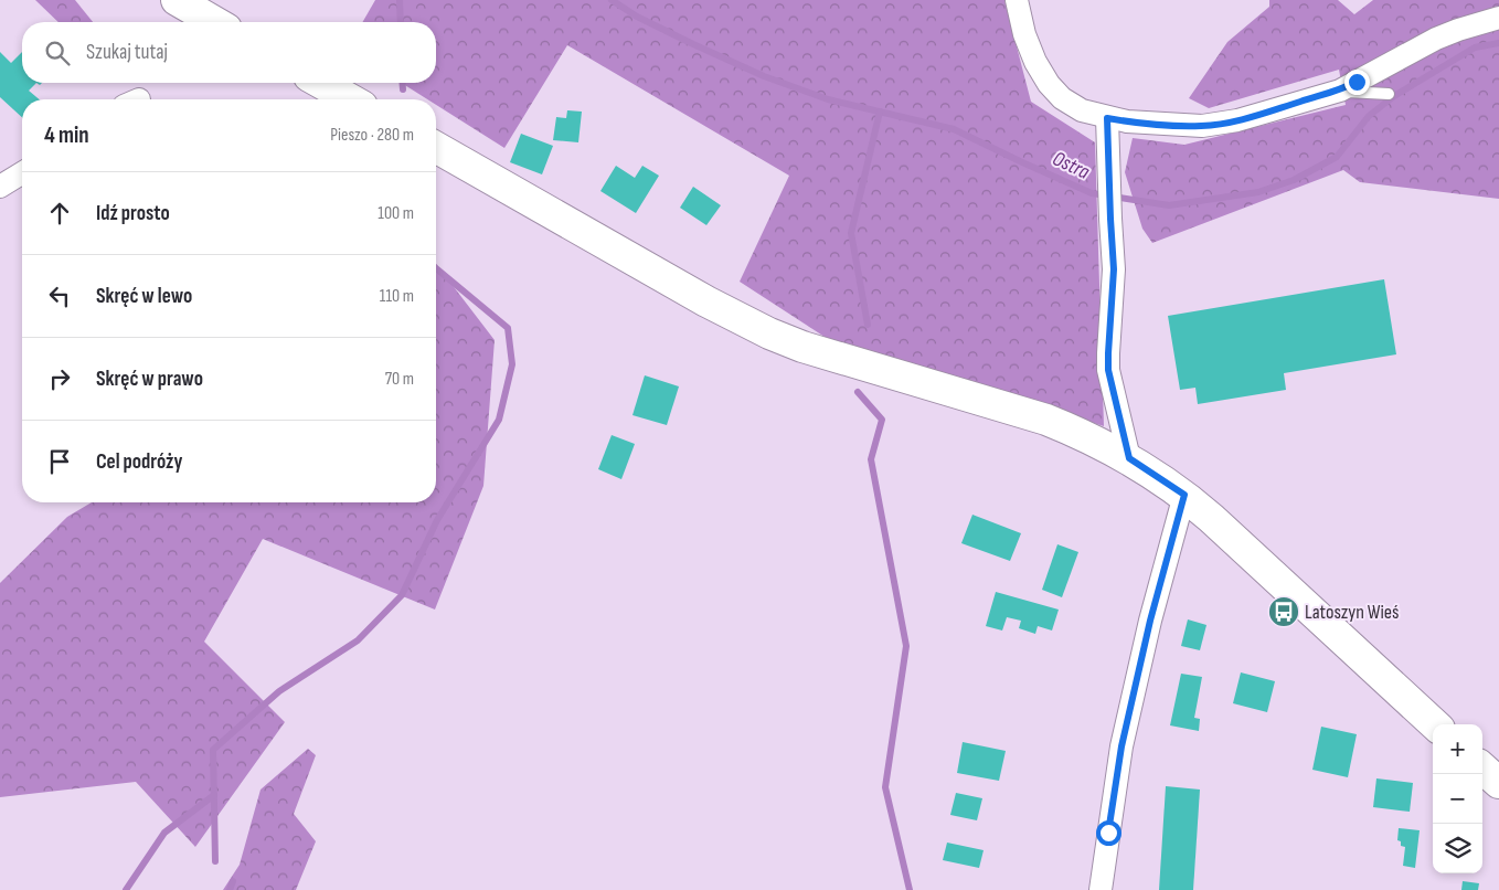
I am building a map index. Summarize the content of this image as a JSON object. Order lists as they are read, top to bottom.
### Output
{
  "water": ["Ostra"],
  "places": {
    "bus stop": ["Latoszyn Wieś"]
  },
  "page": {
    "search": "Szukaj tutaj",
    "heading": ["4 min", "Pieszo · 280 m"],
    "list": [
      ["Idź prosto", "100 m"],
      ["Skręć w lewo", "110 m"],
      ["Skręć w prawo", "70 m"],
      "Cel podróży"
    ],
    "map_buttons": ["+", "−"]
  }
}
